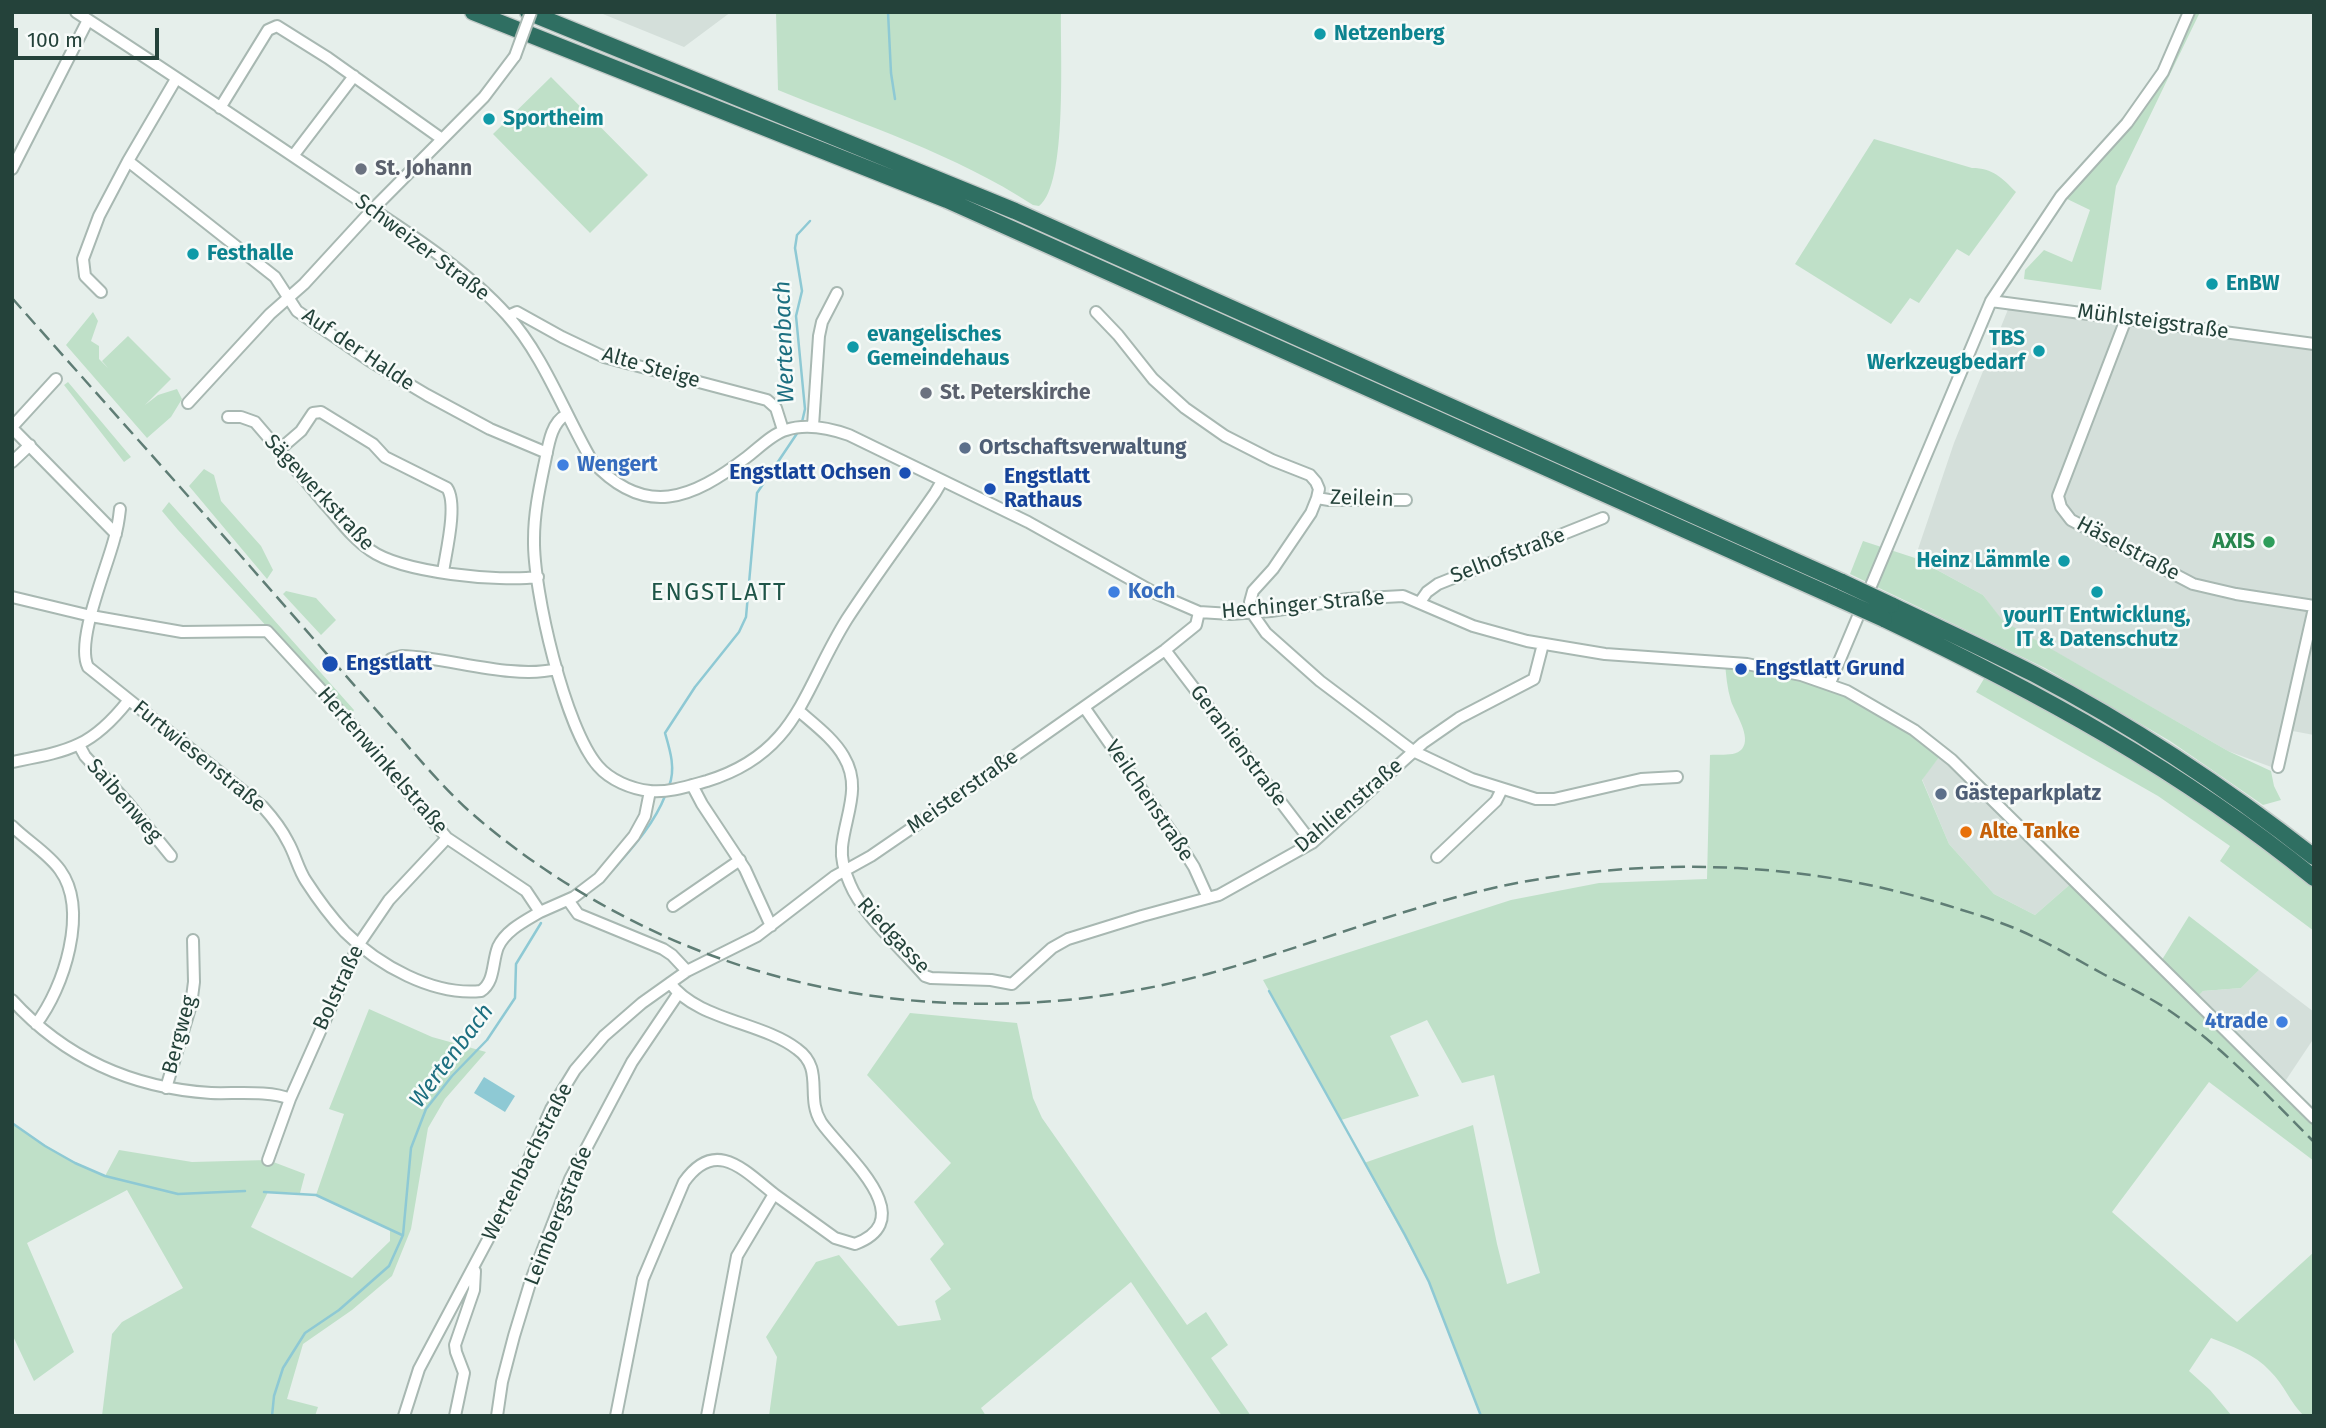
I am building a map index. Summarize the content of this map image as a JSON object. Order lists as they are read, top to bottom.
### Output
{
  "streets": {
    "street": [
      "Schweizer Straße",
      "Mühlsteigstraße",
      "Auf der Halde",
      "Alte Steige",
      "Sägewerkstraße",
      "Zeilein",
      "Häselstraße",
      "Selhofstraße",
      "Hechinger Straße",
      "Geranienstraße",
      "Furtwiesenstraße",
      "Hertenwinkelstraße",
      "Meisterstraße",
      "Saibenweg",
      "Veilchenstraße",
      "Dahlienstraße",
      "Riedgasse",
      "Bolstraße",
      "Bergweg",
      "Wertenbachstraße",
      "Leimbergstraße"
    ]
  },
  "crossings": [
    ["Schweizer Straße", "Alte Steige"],
    ["Mühlsteigstraße", "Häselstraße"],
    ["Selhofstraße", "Hechinger Straße"],
    ["Hechinger Straße", "Meisterstraße"],
    ["Hechinger Straße", "Dahlienstraße"],
    ["Geranienstraße", "Meisterstraße"],
    ["Geranienstraße", "Dahlienstraße"],
    ["Furtwiesenstraße", "Hertenwinkelstraße"],
    ["Furtwiesenstraße", "Bolstraße"],
    ["Hertenwinkelstraße", "Bolstraße"],
    ["Meisterstraße", "Veilchenstraße"],
    ["Meisterstraße", "Riedgasse"],
    ["Meisterstraße", "Wertenbachstraße"],
    ["Veilchenstraße", "Dahlienstraße"],
    ["Dahlienstraße", "Riedgasse"]
  ],
  "districts": ["ENGSTLATT"],
  "water": ["Wertenbach"],
  "places": [
    "Netzenberg",
    "Sportheim",
    "St. Johann",
    "Festhalle",
    "EnBW",
    "evangelisches Gemeindehaus",
    "TBS Werkzeugbedarf",
    "St. Peterskirche",
    "Ortschaftsverwaltung",
    "Wengert",
    "Engstlatt Ochsen",
    "Engstlatt Rathaus",
    "AXIS",
    "Heinz Lämmle",
    "Koch",
    "yourIT Entwicklung, IT & Datenschutz",
    "Engstlatt",
    "Engstlatt Grund",
    "Gästeparkplatz",
    "Alte Tanke",
    "4trade"
  ],
  "scale_bar": "100 m"
}
